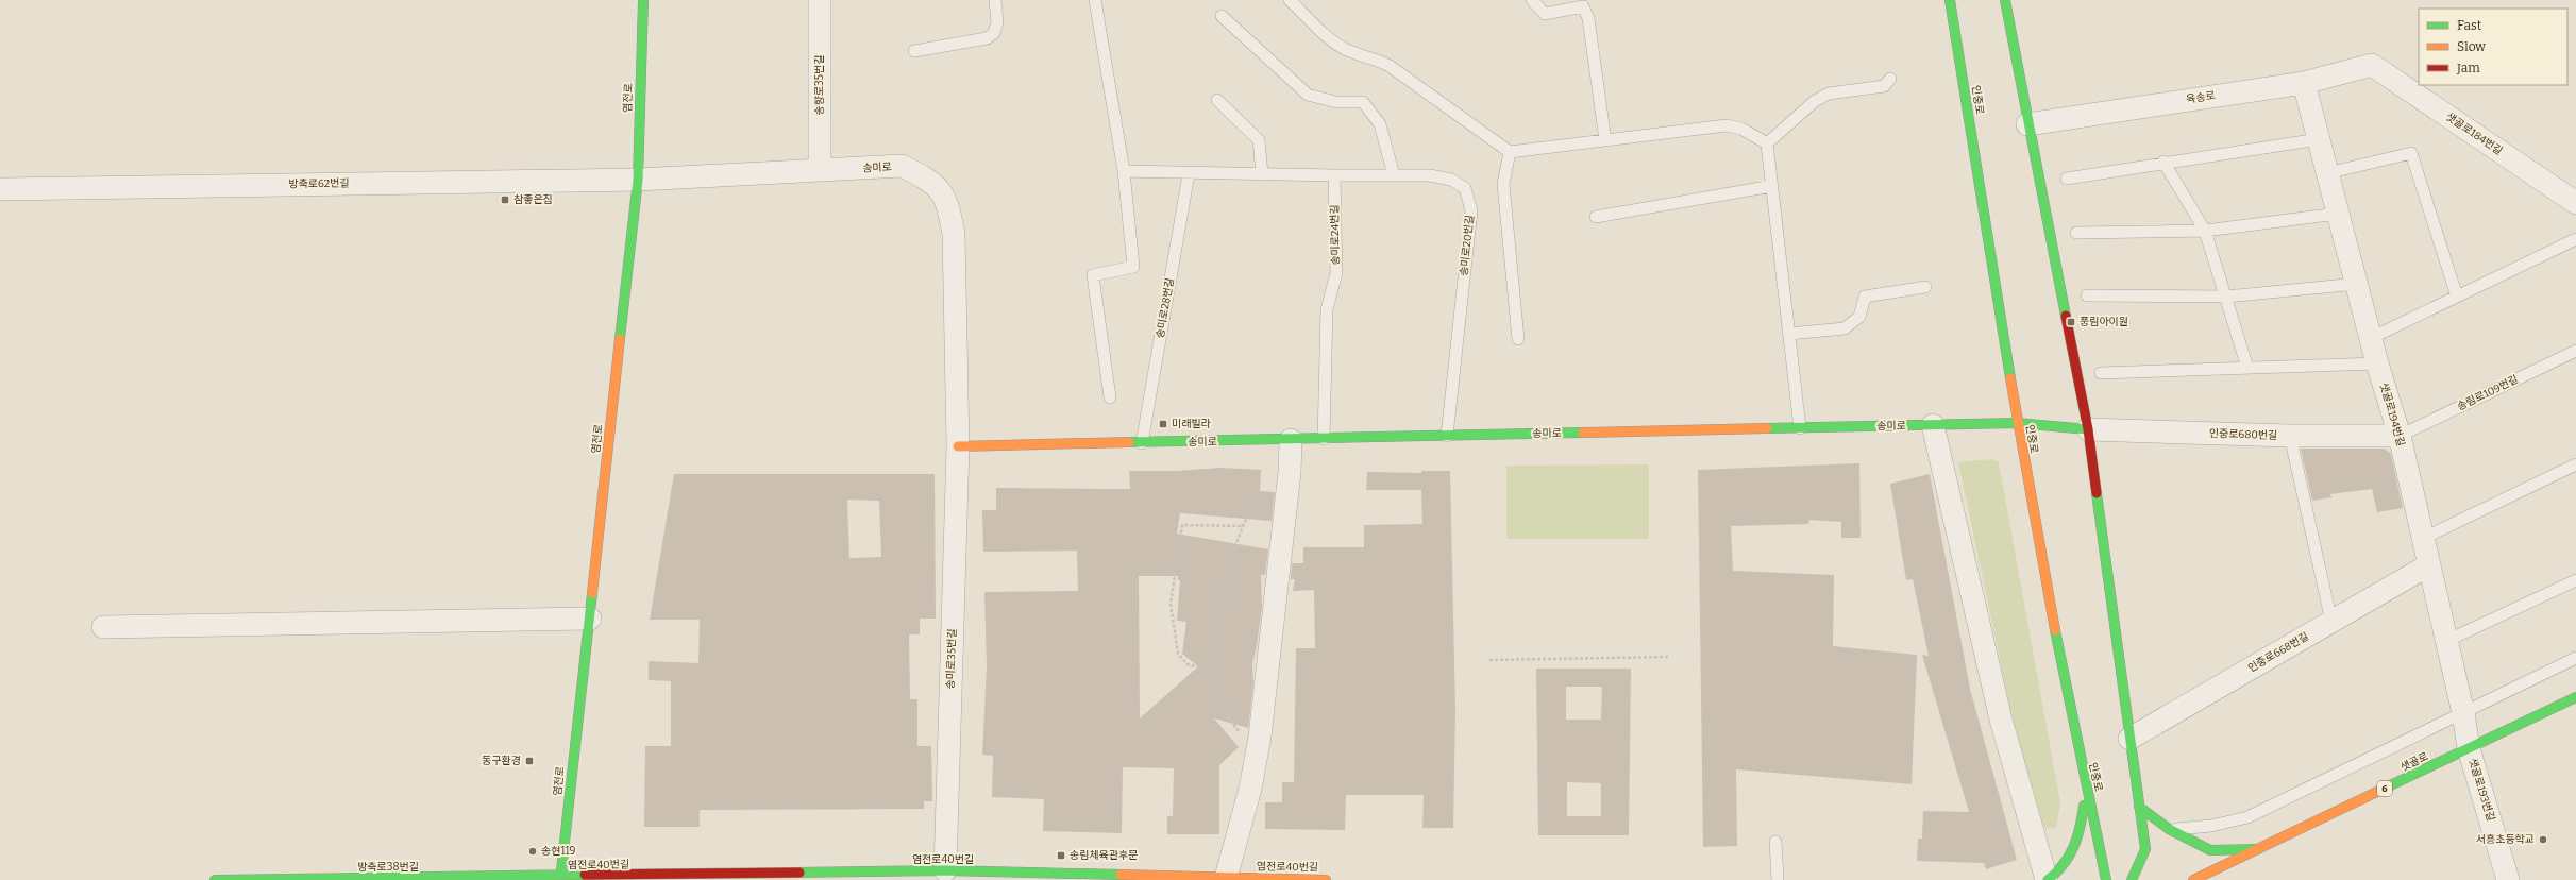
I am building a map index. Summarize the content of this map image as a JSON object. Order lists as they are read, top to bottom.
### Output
{
  "streets": {
    "street": [
      "송향로35번길",
      "염전로",
      "육송로",
      "인중로",
      "샛골로184번길",
      "송미로",
      "방축로62번길",
      "샛골로194번길",
      "인중로680번길",
      "인중로668번길",
      "송미로35번길",
      "샛골로",
      "6",
      "샛골로193번길",
      "염전로40번길",
      "방축로38번길"
    ],
    "lane": [
      "송미로24번길",
      "송미로20번길",
      "송미로28번길",
      "송림로109번길"
    ]
  },
  "crossings": [
    ["송향로35번길", "송미로"],
    ["염전로", "송미로"],
    ["염전로", "방축로62번길"],
    ["염전로", "염전로40번길"],
    ["염전로", "방축로38번길"],
    ["육송로", "샛골로184번길"],
    ["육송로", "샛골로194번길"],
    ["인중로", "송미로"],
    ["송미로", "방축로62번길"],
    ["송미로", "송미로24번길"],
    ["송미로", "송미로20번길"],
    ["송미로", "송미로28번길"],
    ["송미로", "인중로680번길"],
    ["송미로", "송미로35번길"],
    ["송미로24번길", "송미로20번길"],
    ["송림로109번길", "샛골로194번길"],
    ["송림로109번길", "인중로680번길"],
    ["샛골로194번길", "인중로680번길"],
    ["샛골로194번길", "인중로668번길"],
    ["샛골로194번길", "샛골로"],
    ["샛골로194번길", "샛골로193번길"],
    ["송미로35번길", "염전로40번길"],
    ["샛골로", "샛골로193번길"],
    ["염전로40번길", "방축로38번길"]
  ],
  "places": {
    "transit": [
      "참좋은집",
      "풍림아이원",
      "미래빌라",
      "동구환경",
      "송림체육관후문"
    ],
    "other": ["서흥초등학교", "송현119"]
  },
  "legend": ["Fast", "Slow", "Jam"]
}
